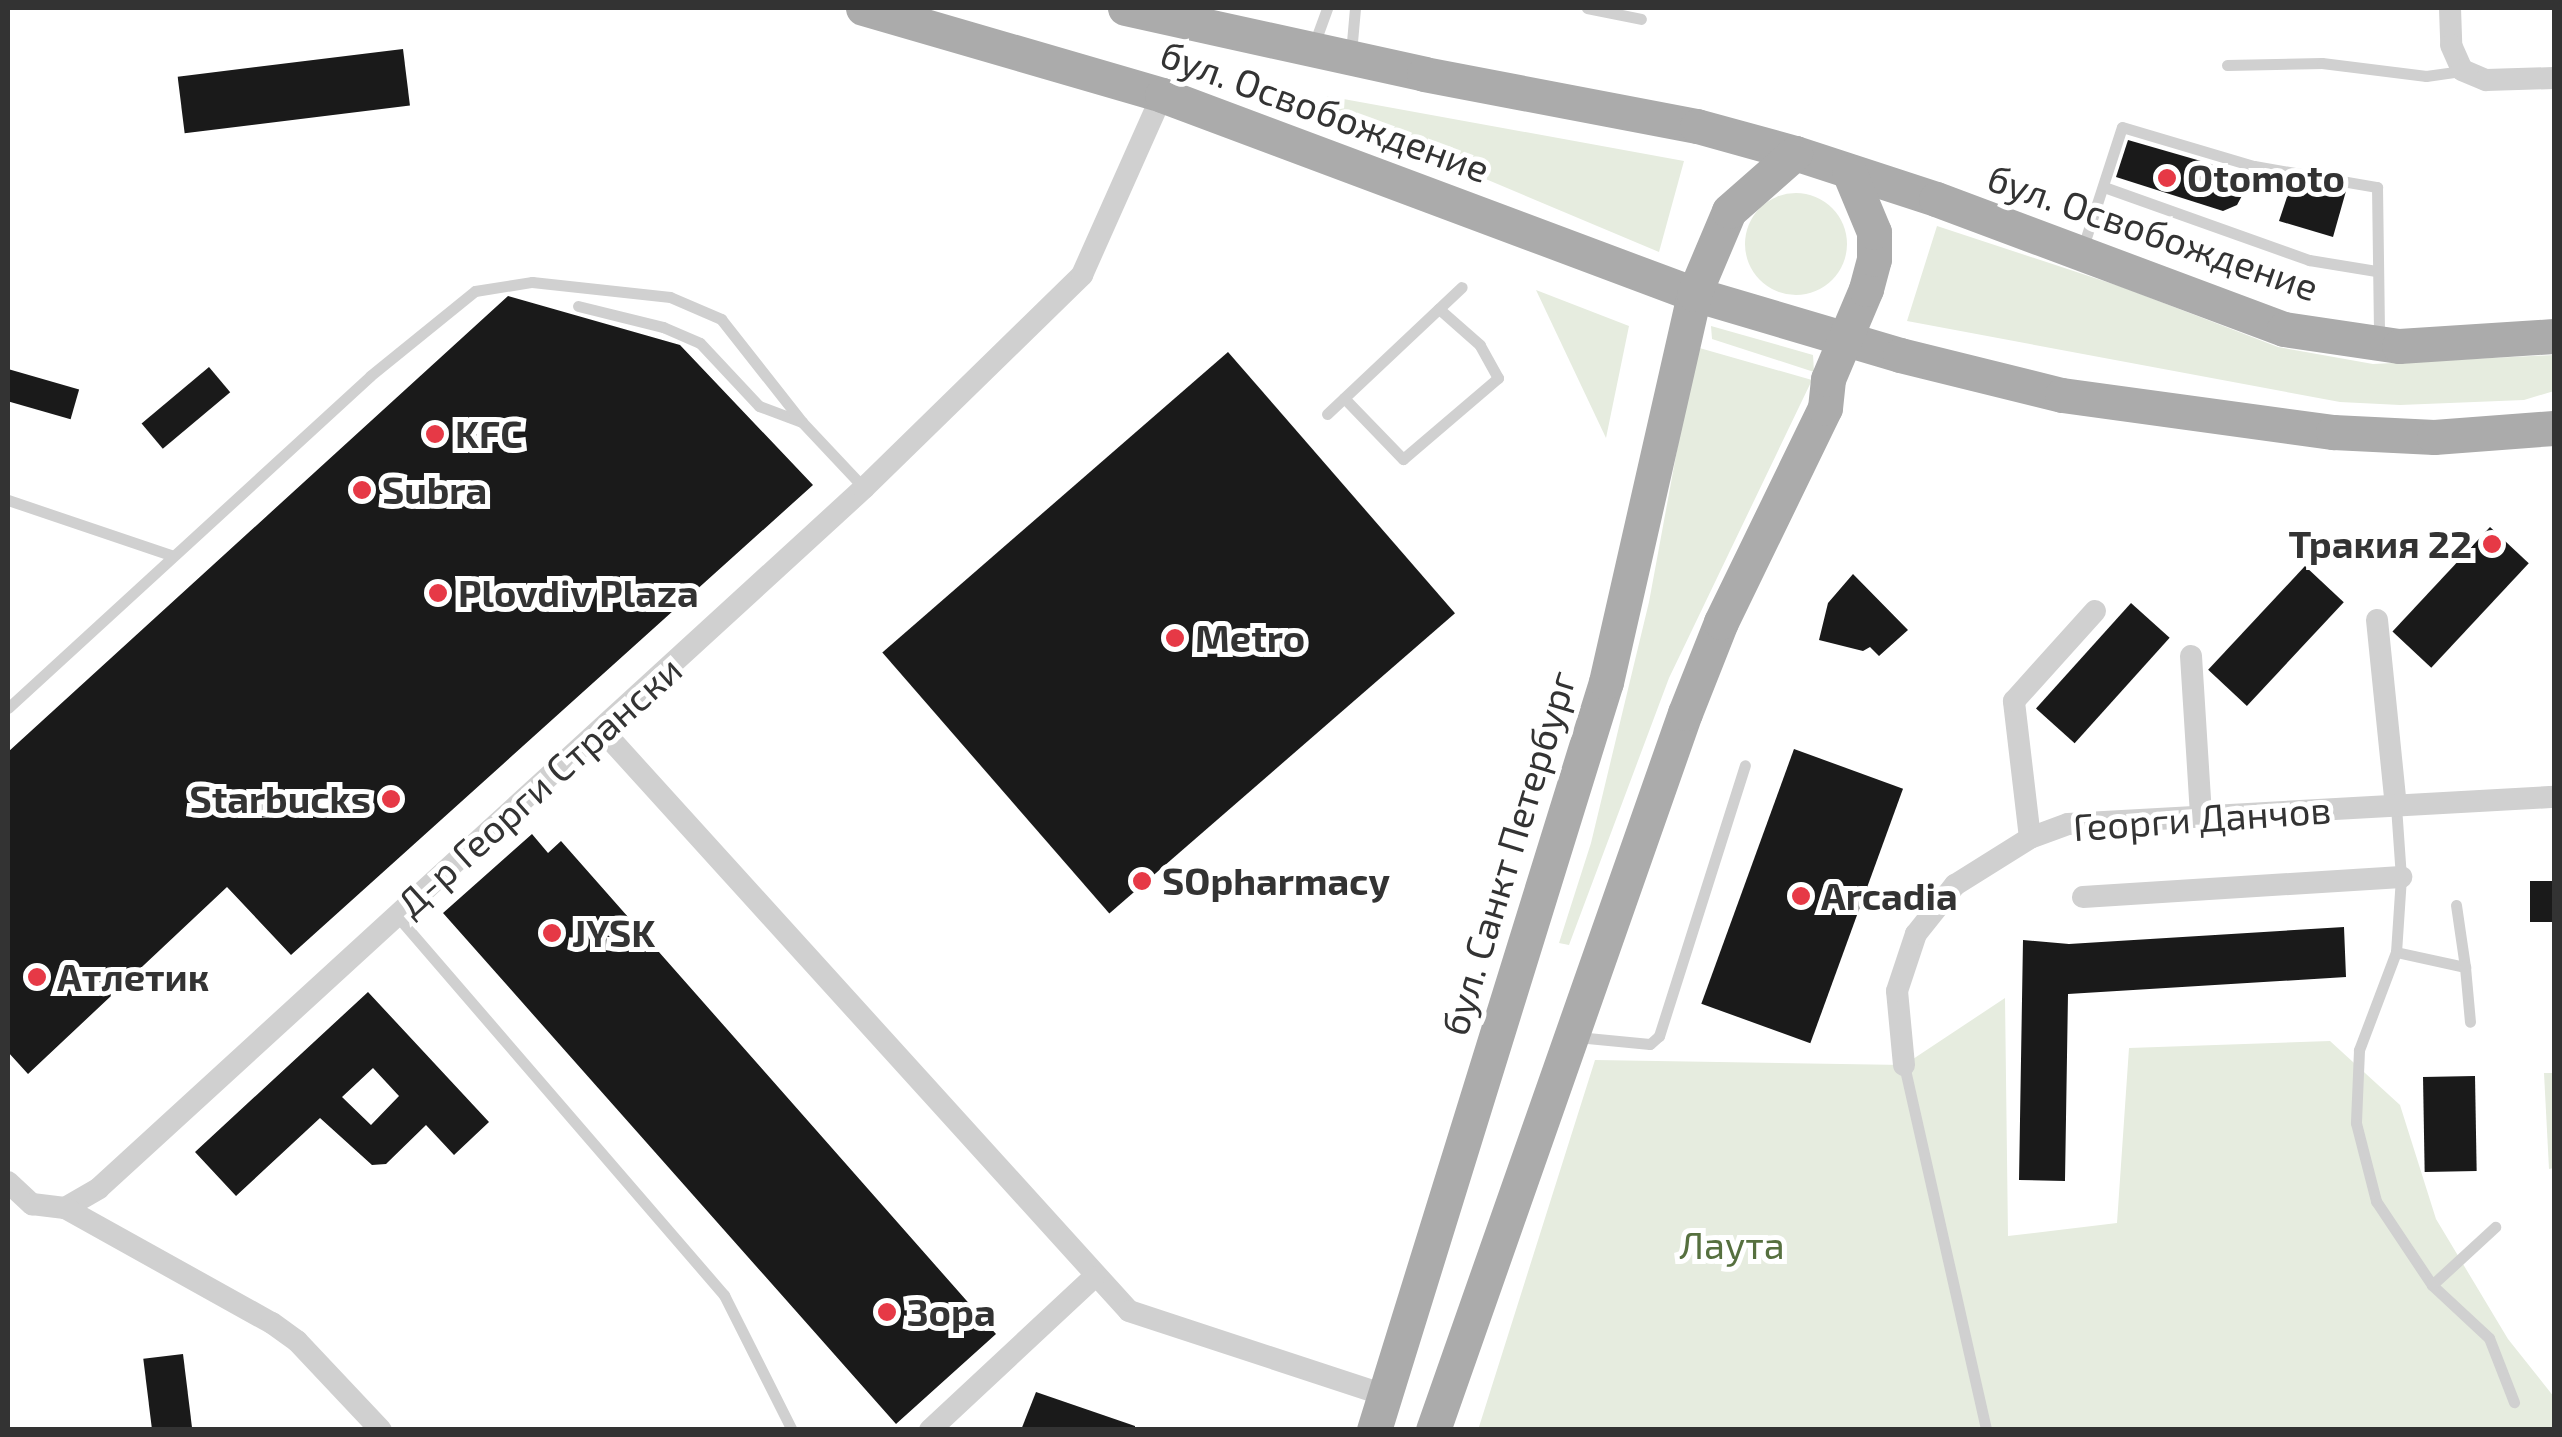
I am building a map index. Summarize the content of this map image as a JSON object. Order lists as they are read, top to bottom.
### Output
{
  "streets": {
    "main road": ["бул. Освобождение", "бул. Санкт Петербург"],
    "street": ["Д-р Георги Странски", "Георги Данчов"]
  },
  "crossings": [
    ["бул. Освобождение", "Д-р Георги Странски"],
    ["бул. Освобождение", "бул. Санкт Петербург"]
  ],
  "parks": ["Лаута"],
  "places": [
    "Otomoto",
    "KFC",
    "Subra",
    "Тракия 22",
    "Plovdiv Plaza",
    "Metro",
    "Starbucks",
    "SOpharmacy",
    "Arcadia",
    "JYSK",
    "Атлетик",
    "Зора"
  ]
}
